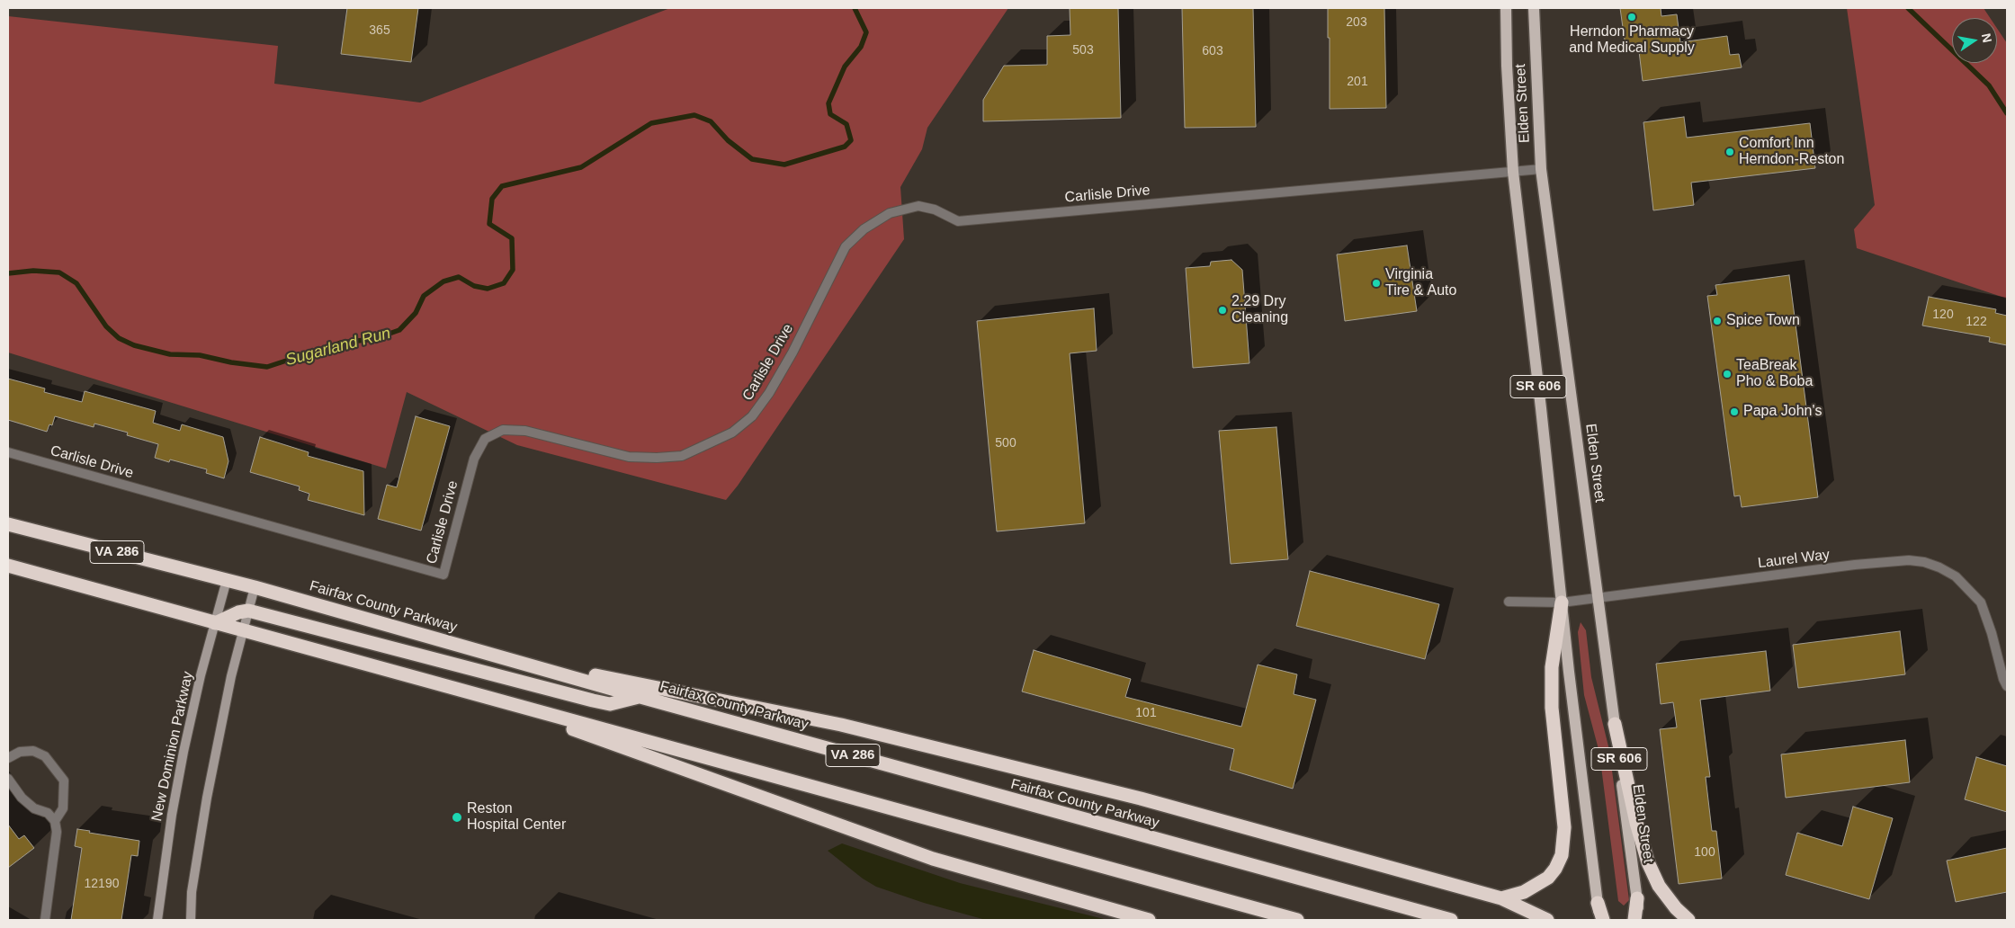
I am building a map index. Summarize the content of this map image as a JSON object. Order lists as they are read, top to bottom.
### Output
{
  "streets": {
    "highway": ["VA 286", "Fairfax County Parkway"],
    "main road": ["Elden Street", "SR 606", "New Dominion Parkway"],
    "street": ["Carlisle Drive", "Laurel Way"]
  },
  "crossings": [
    ["Elden Street", "Carlisle Drive"],
    ["Elden Street", "Laurel Way"],
    ["Fairfax County Parkway", "New Dominion Parkway"]
  ],
  "water": ["Sugarland Run"],
  "places": [
    "Herndon Pharmacy and Medical Supply",
    "Comfort Inn Herndon-Reston",
    "Virginia Tire & Auto",
    "2.29 Dry Cleaning",
    "Spice Town",
    "TeaBreak Pho & Boba",
    "Papa John's",
    "Reston Hospital Center"
  ],
  "house_numbers": [
    "203",
    "365",
    "503",
    "603",
    "201",
    "120",
    "122",
    "500",
    "101",
    "100",
    "12190"
  ],
  "north": "right"
}
